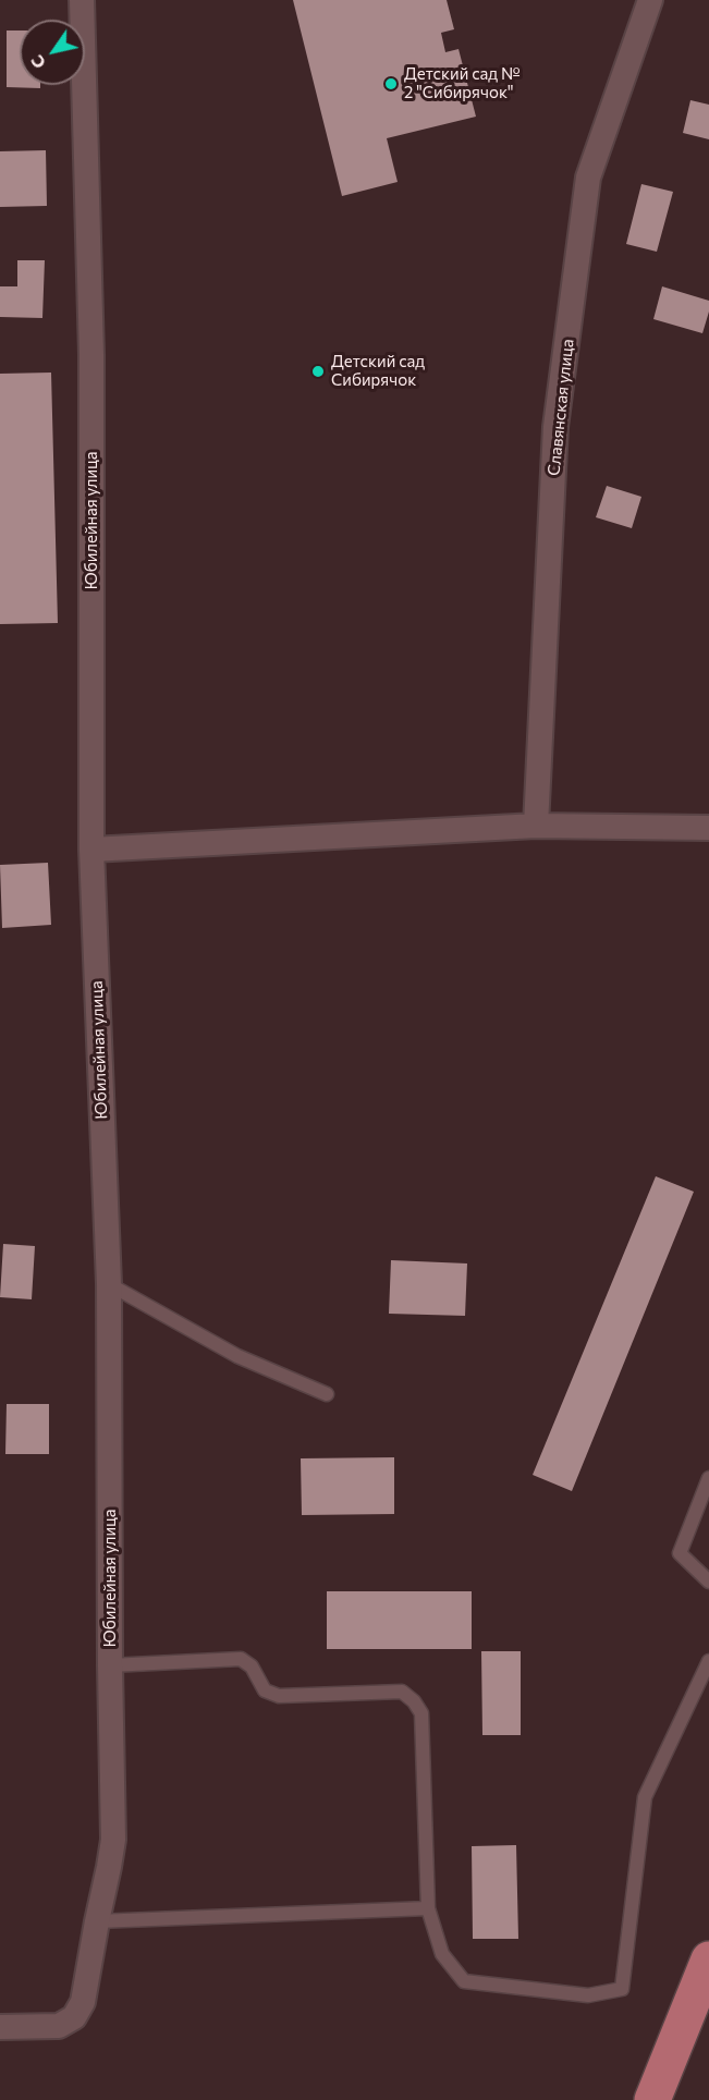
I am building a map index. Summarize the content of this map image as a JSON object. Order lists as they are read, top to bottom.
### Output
{
  "streets": {
    "street": ["Славянская улица", "Юбилейная улица"]
  },
  "places": ["Детский сад № 2 \"Сибирячок\"", "Детский сад Сибирячок"],
  "north": "bottom left"
}
